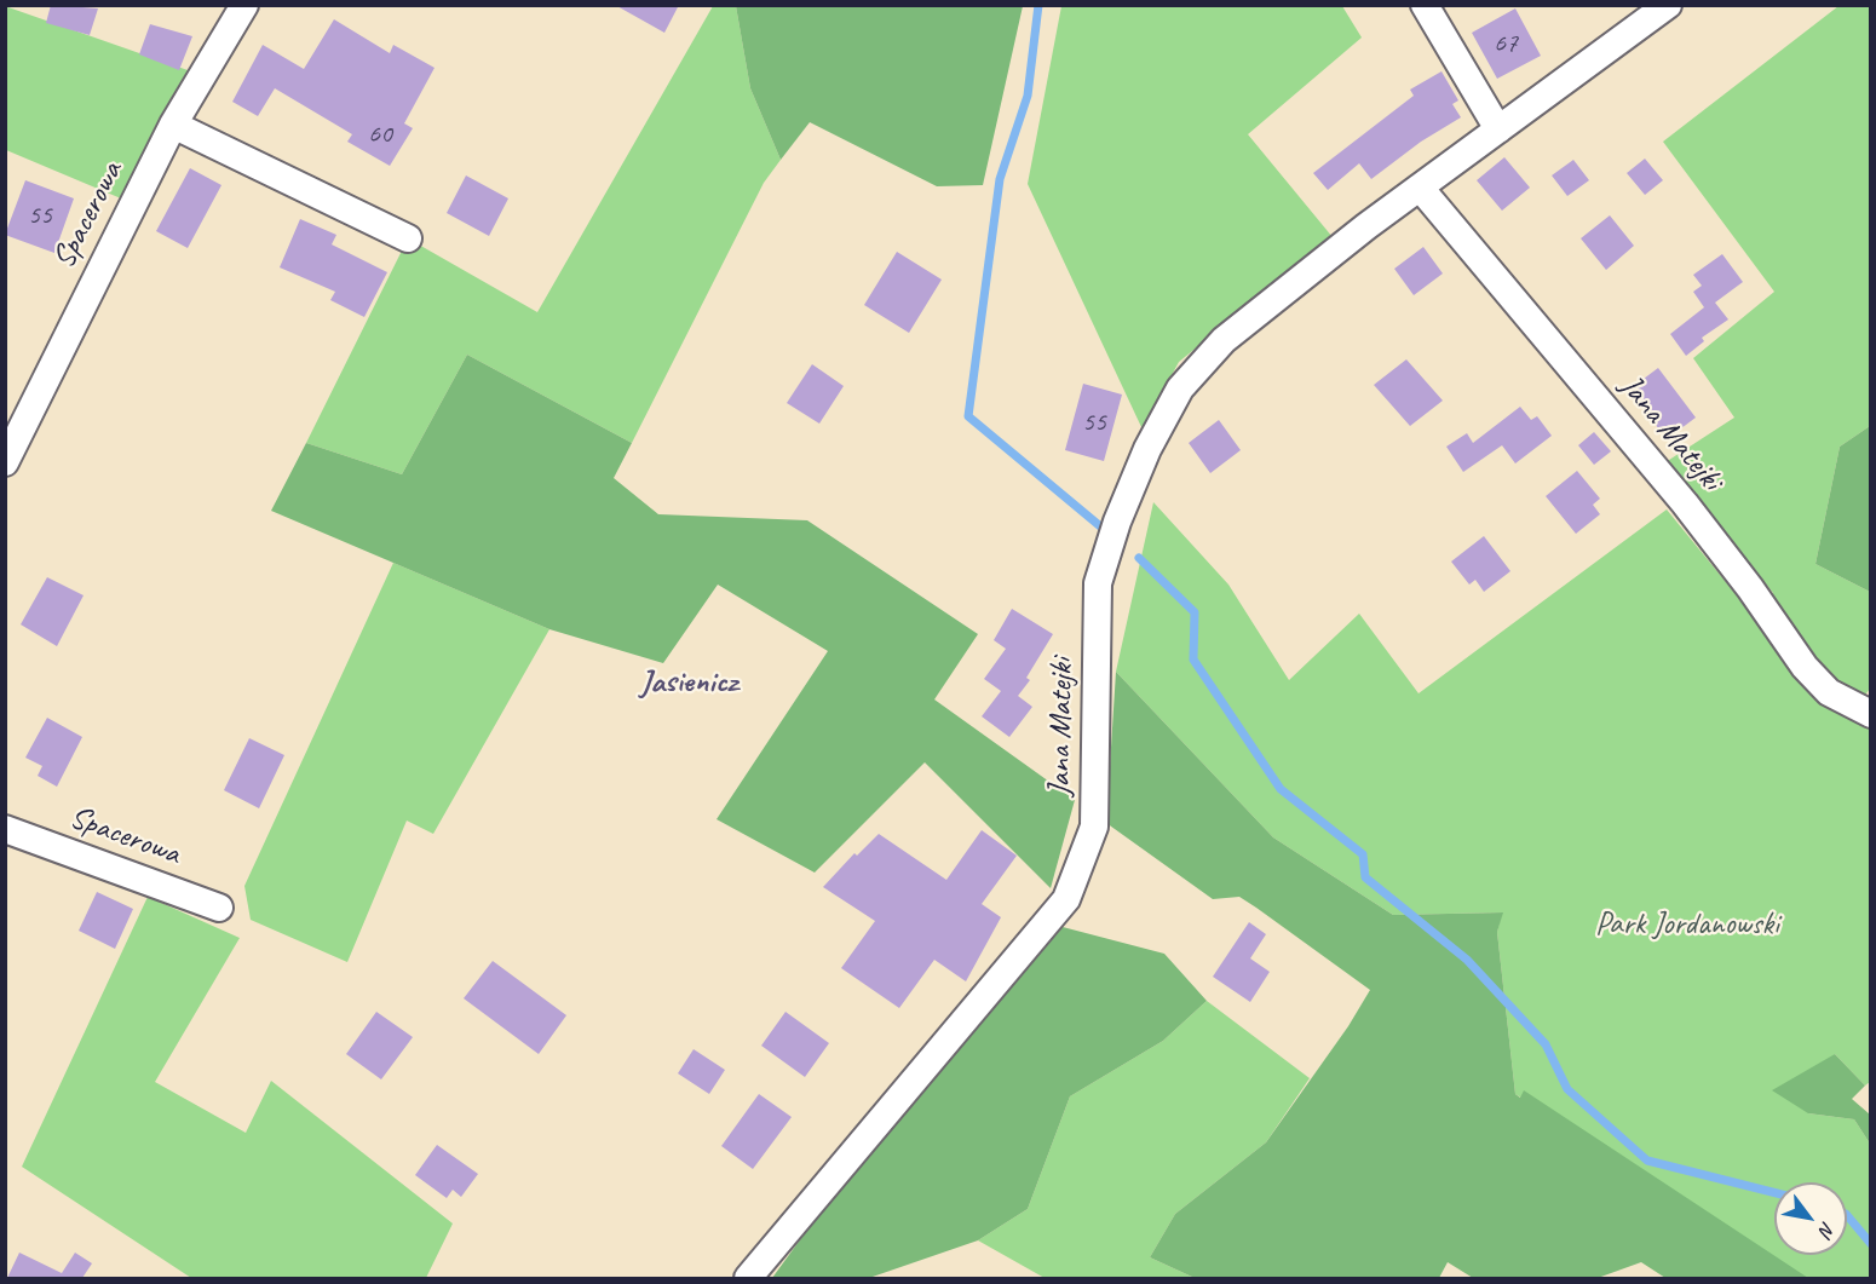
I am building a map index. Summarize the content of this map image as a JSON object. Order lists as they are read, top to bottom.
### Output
{
  "streets": {
    "street": ["Spacerowa", "Jana Matejki"]
  },
  "districts": ["Jasienicz"],
  "parks": ["Park Jordanowski"],
  "house_numbers": [
    "67",
    "60",
    "55",
    "55"
  ],
  "north": "bottom right"
}
